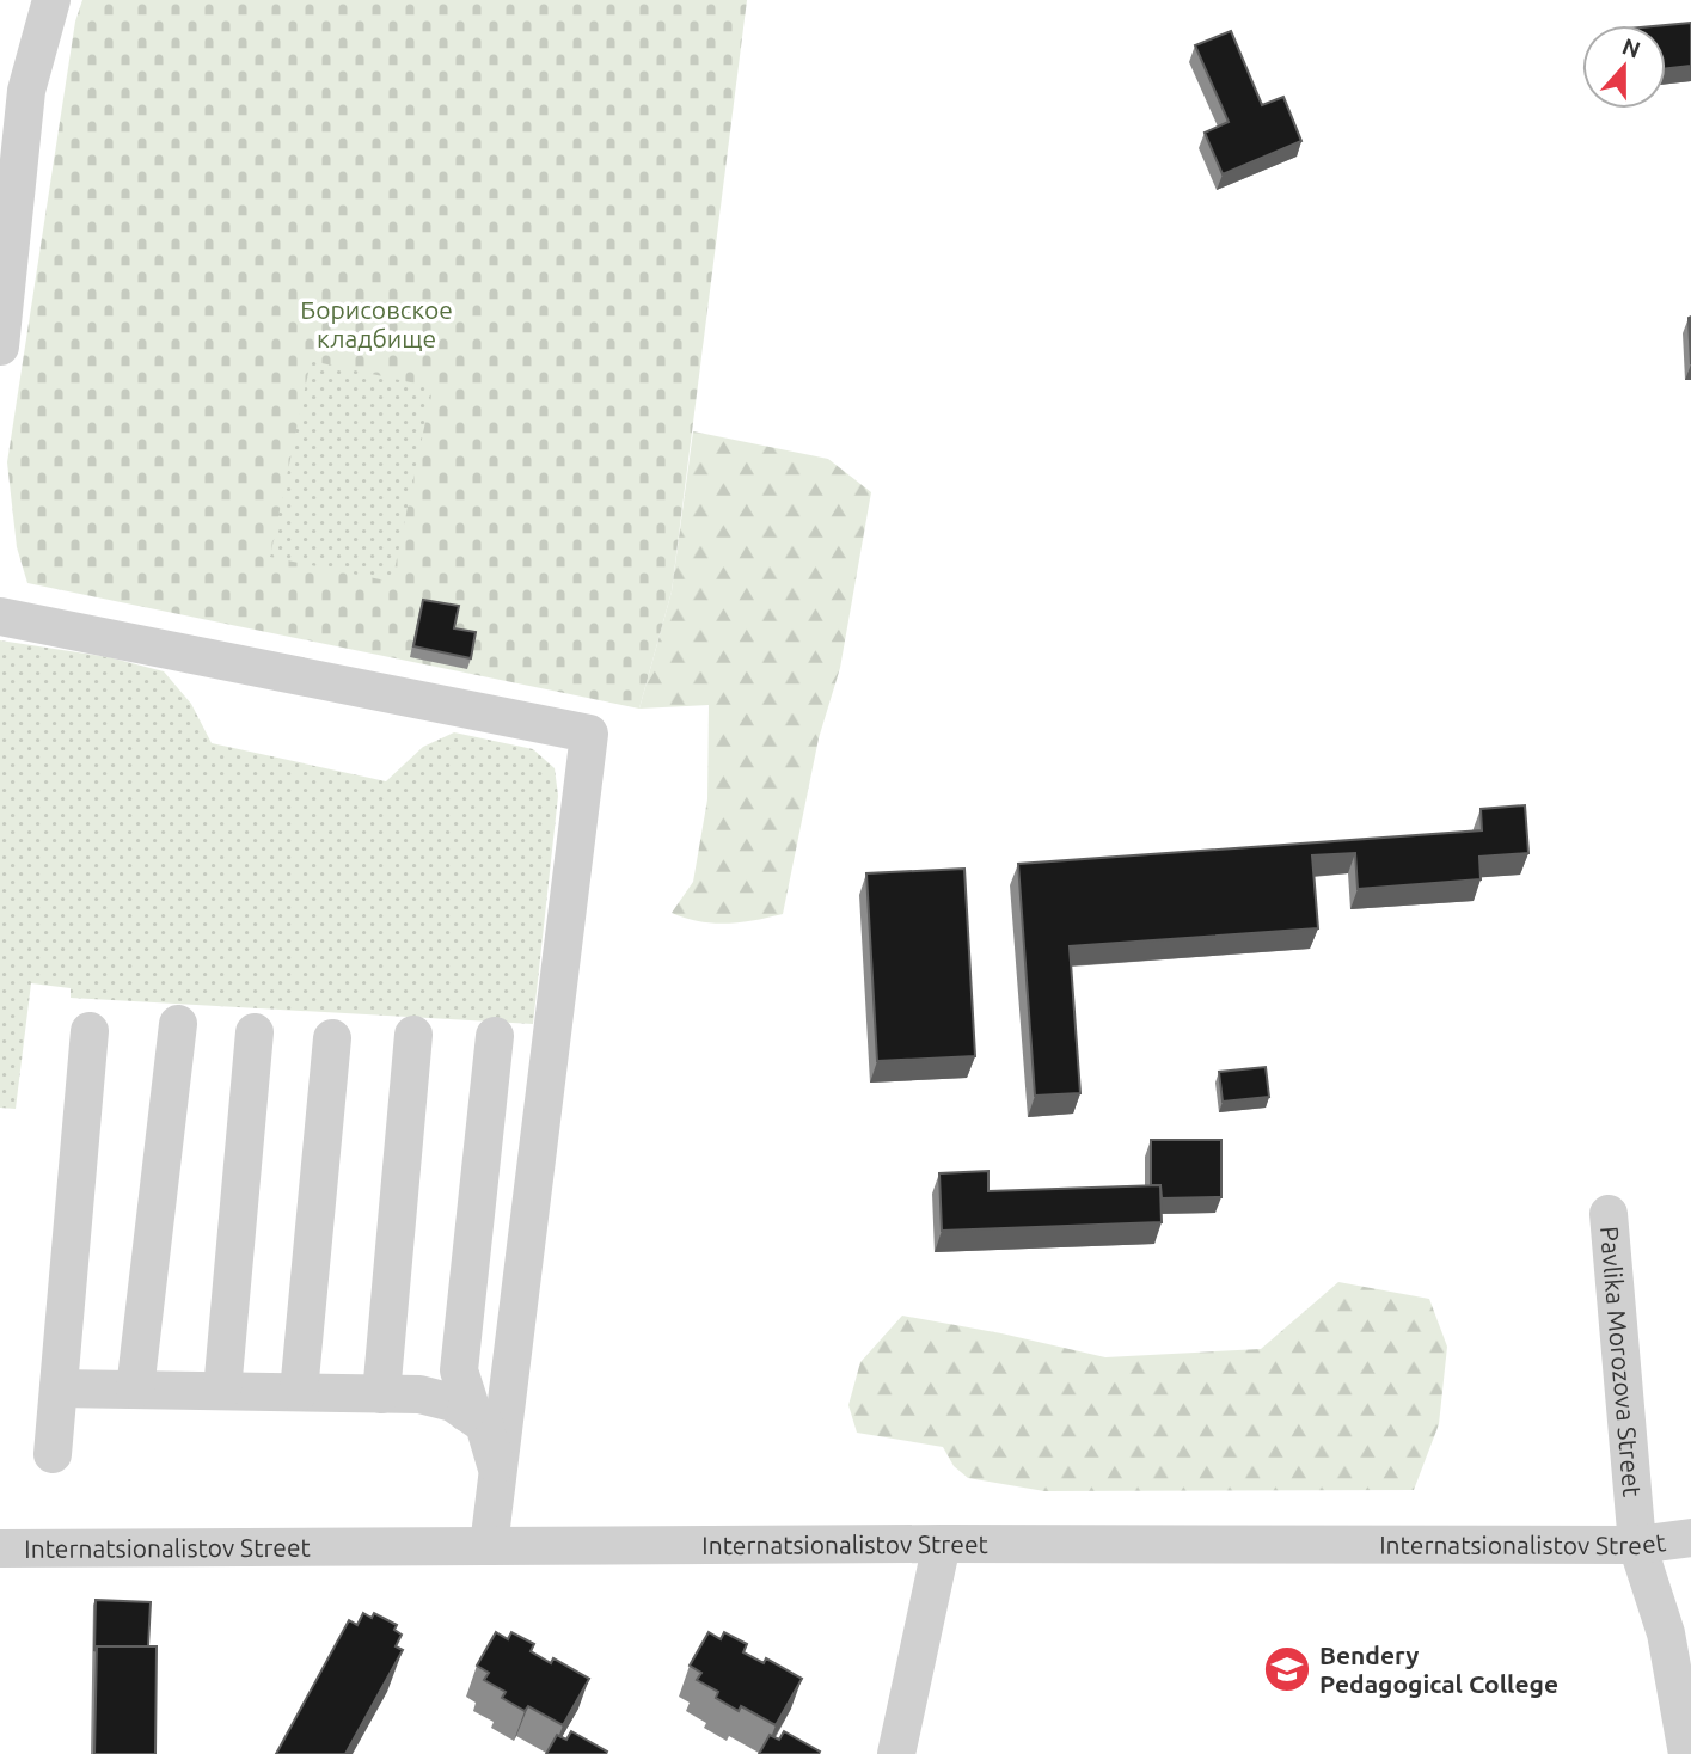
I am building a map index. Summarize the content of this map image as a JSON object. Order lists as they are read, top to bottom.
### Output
{
  "streets": {
    "street": ["Pavlika Morozova Street", "Internatsionalistov Street"]
  },
  "crossings": [
    ["Pavlika Morozova Street", "Internatsionalistov Street"]
  ],
  "parks": ["Борисовское кладбище"],
  "places": {
    "school or university": ["Bendery Pedagogical College"]
  },
  "north": "top"
}
